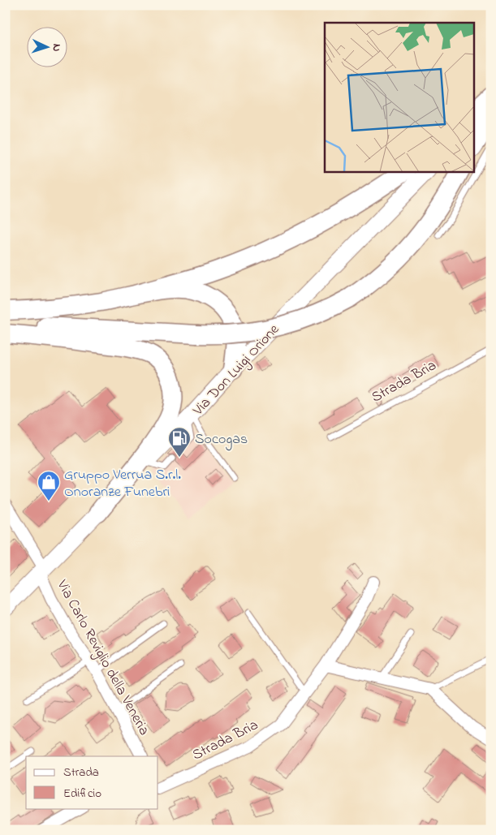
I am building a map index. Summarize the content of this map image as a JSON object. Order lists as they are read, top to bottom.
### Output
{
  "streets": {
    "main road": ["Via Don Luigi Orione"],
    "street": ["Strada Bria", "Via Carlo Reviglio della Veneria"]
  },
  "crossings": [
    ["Via Don Luigi Orione", "Via Carlo Reviglio della Veneria"]
  ],
  "places": {
    "fuel station": ["Socogas"],
    "shop": ["Gruppo Verrua S.r.l. Onoranze Funebri"]
  },
  "legend": ["Strada", "Edificio"],
  "north": "right"
}
